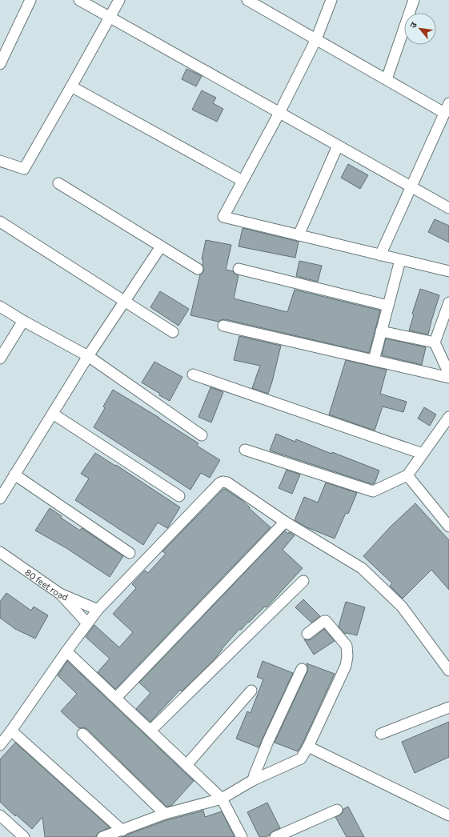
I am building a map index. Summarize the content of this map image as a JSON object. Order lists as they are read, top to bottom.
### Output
{
  "streets": {
    "street": ["80 feet road"]
  },
  "north": "top left"
}
